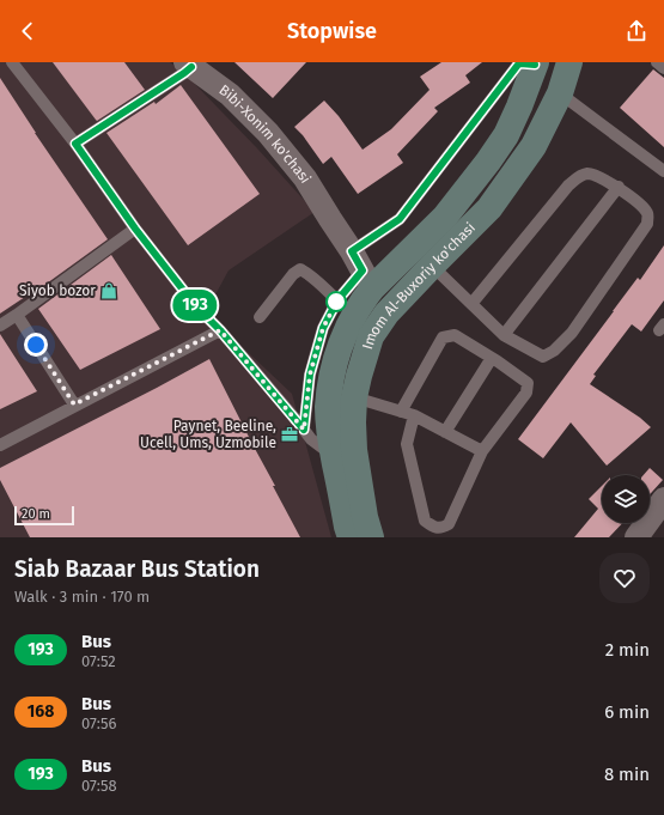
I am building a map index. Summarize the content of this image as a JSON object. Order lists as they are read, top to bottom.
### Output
{
  "streets": {
    "main road": ["Imom Al-Buxoriy ko'chasi"],
    "street": ["Bibi-Xonim ko'chasi"]
  },
  "crossings": [
    ["Bibi-Xonim ko'chasi", "Imom Al-Buxoriy ko'chasi"]
  ],
  "places": {
    "shop": ["Siyob bozor"],
    "office": ["Paynet, Beeline, Ucell, Ums, Uzmobile"]
  },
  "lines": ["bus line 193"],
  "scale_bar": "20 m",
  "page": {
    "header": "Stopwise",
    "on_map": "193",
    "scale": "20 m",
    "heading": ["Siab Bazaar Bus Station", "Walk · 3 min · 170 m"],
    "list": [
      {
        "mark": "193",
        "name": "Bus",
        "note": "07:52",
        "value": "2 min"
      },
      {
        "mark": "168",
        "name": "Bus",
        "note": "07:56",
        "value": "6 min"
      },
      {
        "mark": "193",
        "name": "Bus",
        "note": "07:58",
        "value": "8 min"
      }
    ]
  }
}
